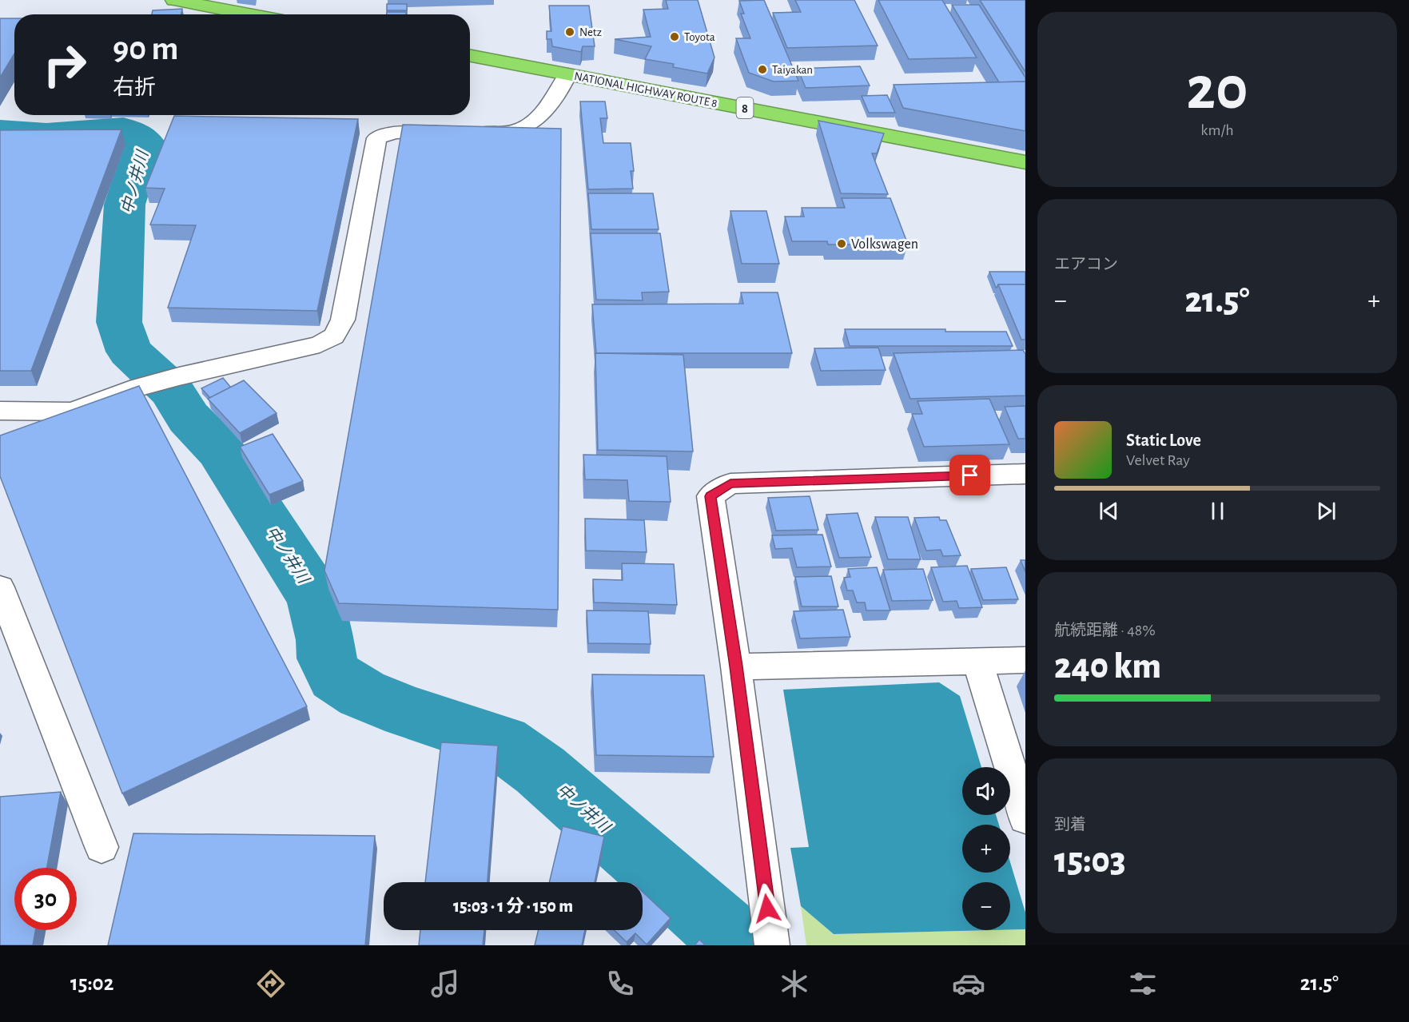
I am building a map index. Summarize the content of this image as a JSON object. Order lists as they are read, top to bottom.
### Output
{
  "streets": {
    "highway": ["NATIONAL HIGHWAY ROUTE 8", "8"]
  },
  "water": ["中ノ井川"],
  "places": [
    "Netz",
    "Toyota",
    "Taiyakan",
    "Volkswagen"
  ],
  "page": {
    "tile": [
      ["20", "km/h"],
      "エアコン",
      ["航続距離 · 48%", "240 km"],
      ["到着", "15:03"]
    ],
    "turn": ["90 m", "右折"],
    "heat": ["−", "21.5°", "+"],
    "song": ["Static Love", "Velvet Ray"],
    "map_buttons": ["+", "−"],
    "limit": "30",
    "trip": "15:03 · 1 分 · 150 m",
    "tabs": ["15:02", "21.5°"]
  }
}
